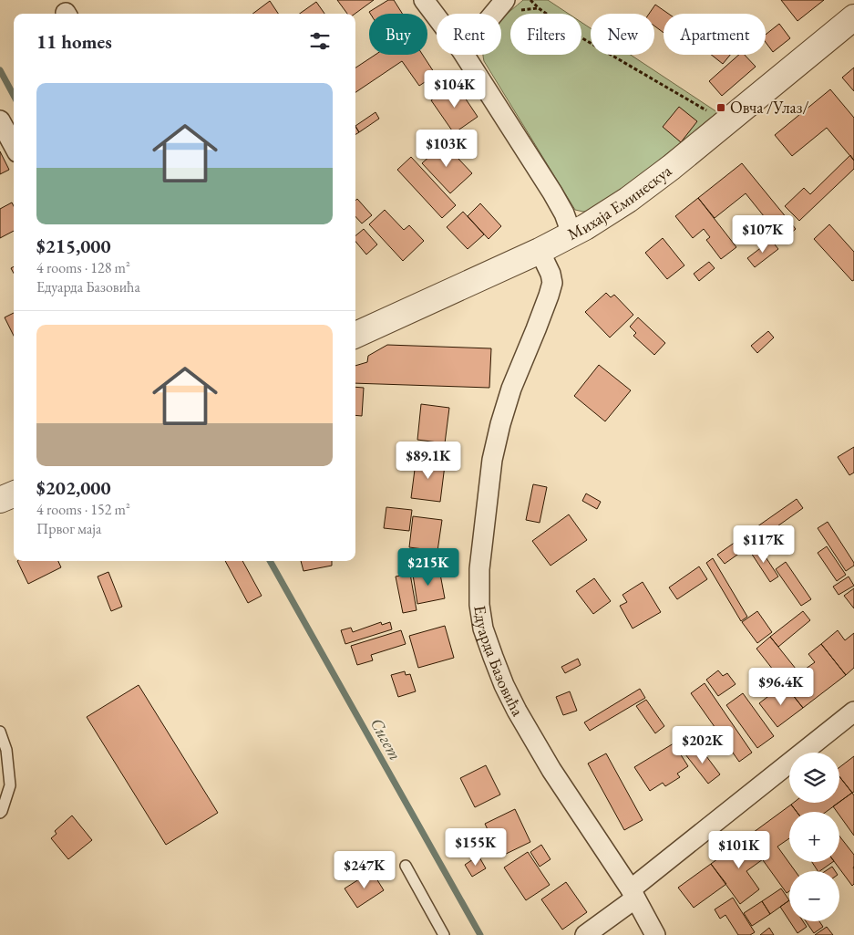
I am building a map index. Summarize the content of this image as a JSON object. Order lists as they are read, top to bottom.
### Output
{
  "streets": {
    "street": ["Михаја Еминескуа", "Едуарда Базовића"]
  },
  "crossings": [
    ["Михаја Еминескуа", "Едуарда Базовића"]
  ],
  "water": ["Сигет"],
  "places": {
    "transit": ["Овча /Улаз/"]
  },
  "page": {
    "chip": [
      "Buy",
      "Rent",
      "Filters",
      "New",
      "Apartment"
    ],
    "heading": "11 homes",
    "list": [
      {
        "name": "$215,000",
        "note": "4 rooms · 128 m² · Едуарда Базовића"
      },
      {
        "name": "$202,000",
        "note": "4 rooms · 152 m² · Првог маја"
      }
    ],
    "price": [
      "$104K",
      "$103K",
      "$107K",
      "$89.1K",
      "$117K",
      "$215K",
      "$96.4K",
      "$202K",
      "$155K",
      "$101K",
      "$247K"
    ],
    "map_buttons": ["+", "−"]
  }
}
